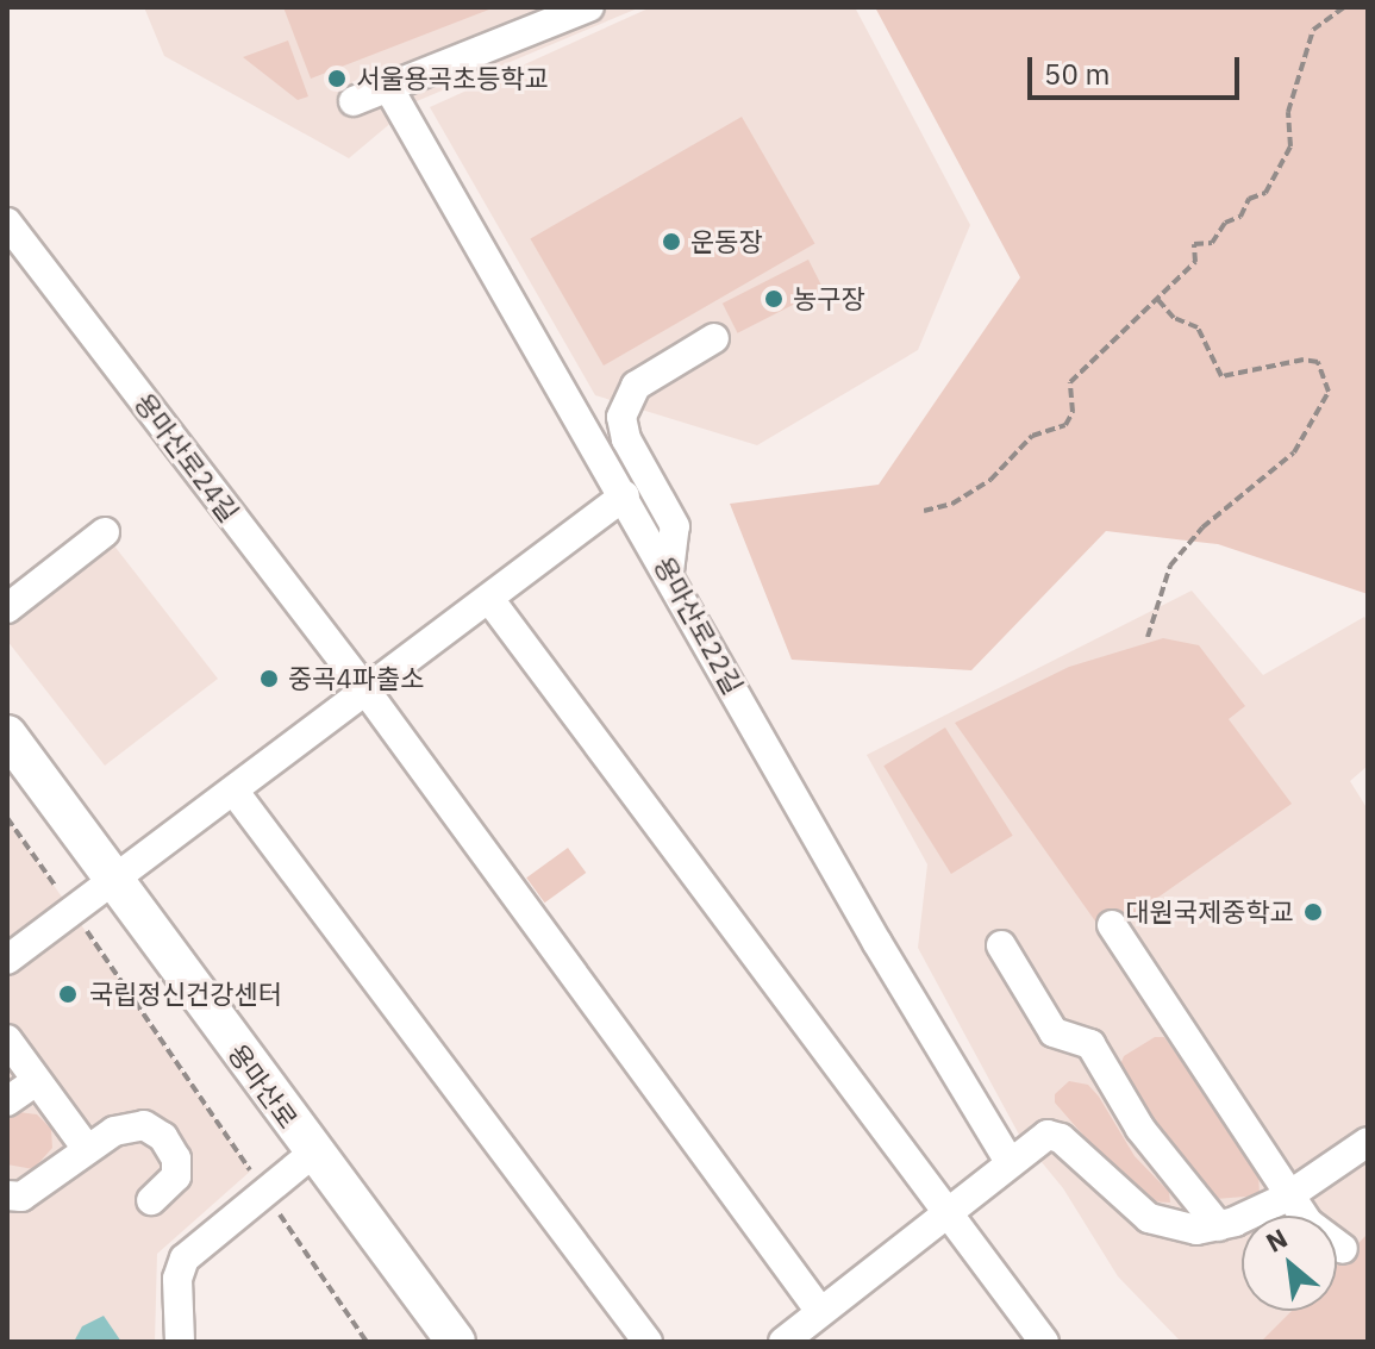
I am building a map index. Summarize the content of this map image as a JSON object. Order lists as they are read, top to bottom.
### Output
{
  "streets": {
    "main road": ["용마산로"],
    "street": ["용마산로24길", "용마산로22길"]
  },
  "places": [
    "서울용곡초등학교",
    "운동장",
    "농구장",
    "중곡4파출소",
    "대원국제중학교",
    "국립정신건강센터"
  ],
  "scale_bar": "50 m",
  "north": "top left"
}
